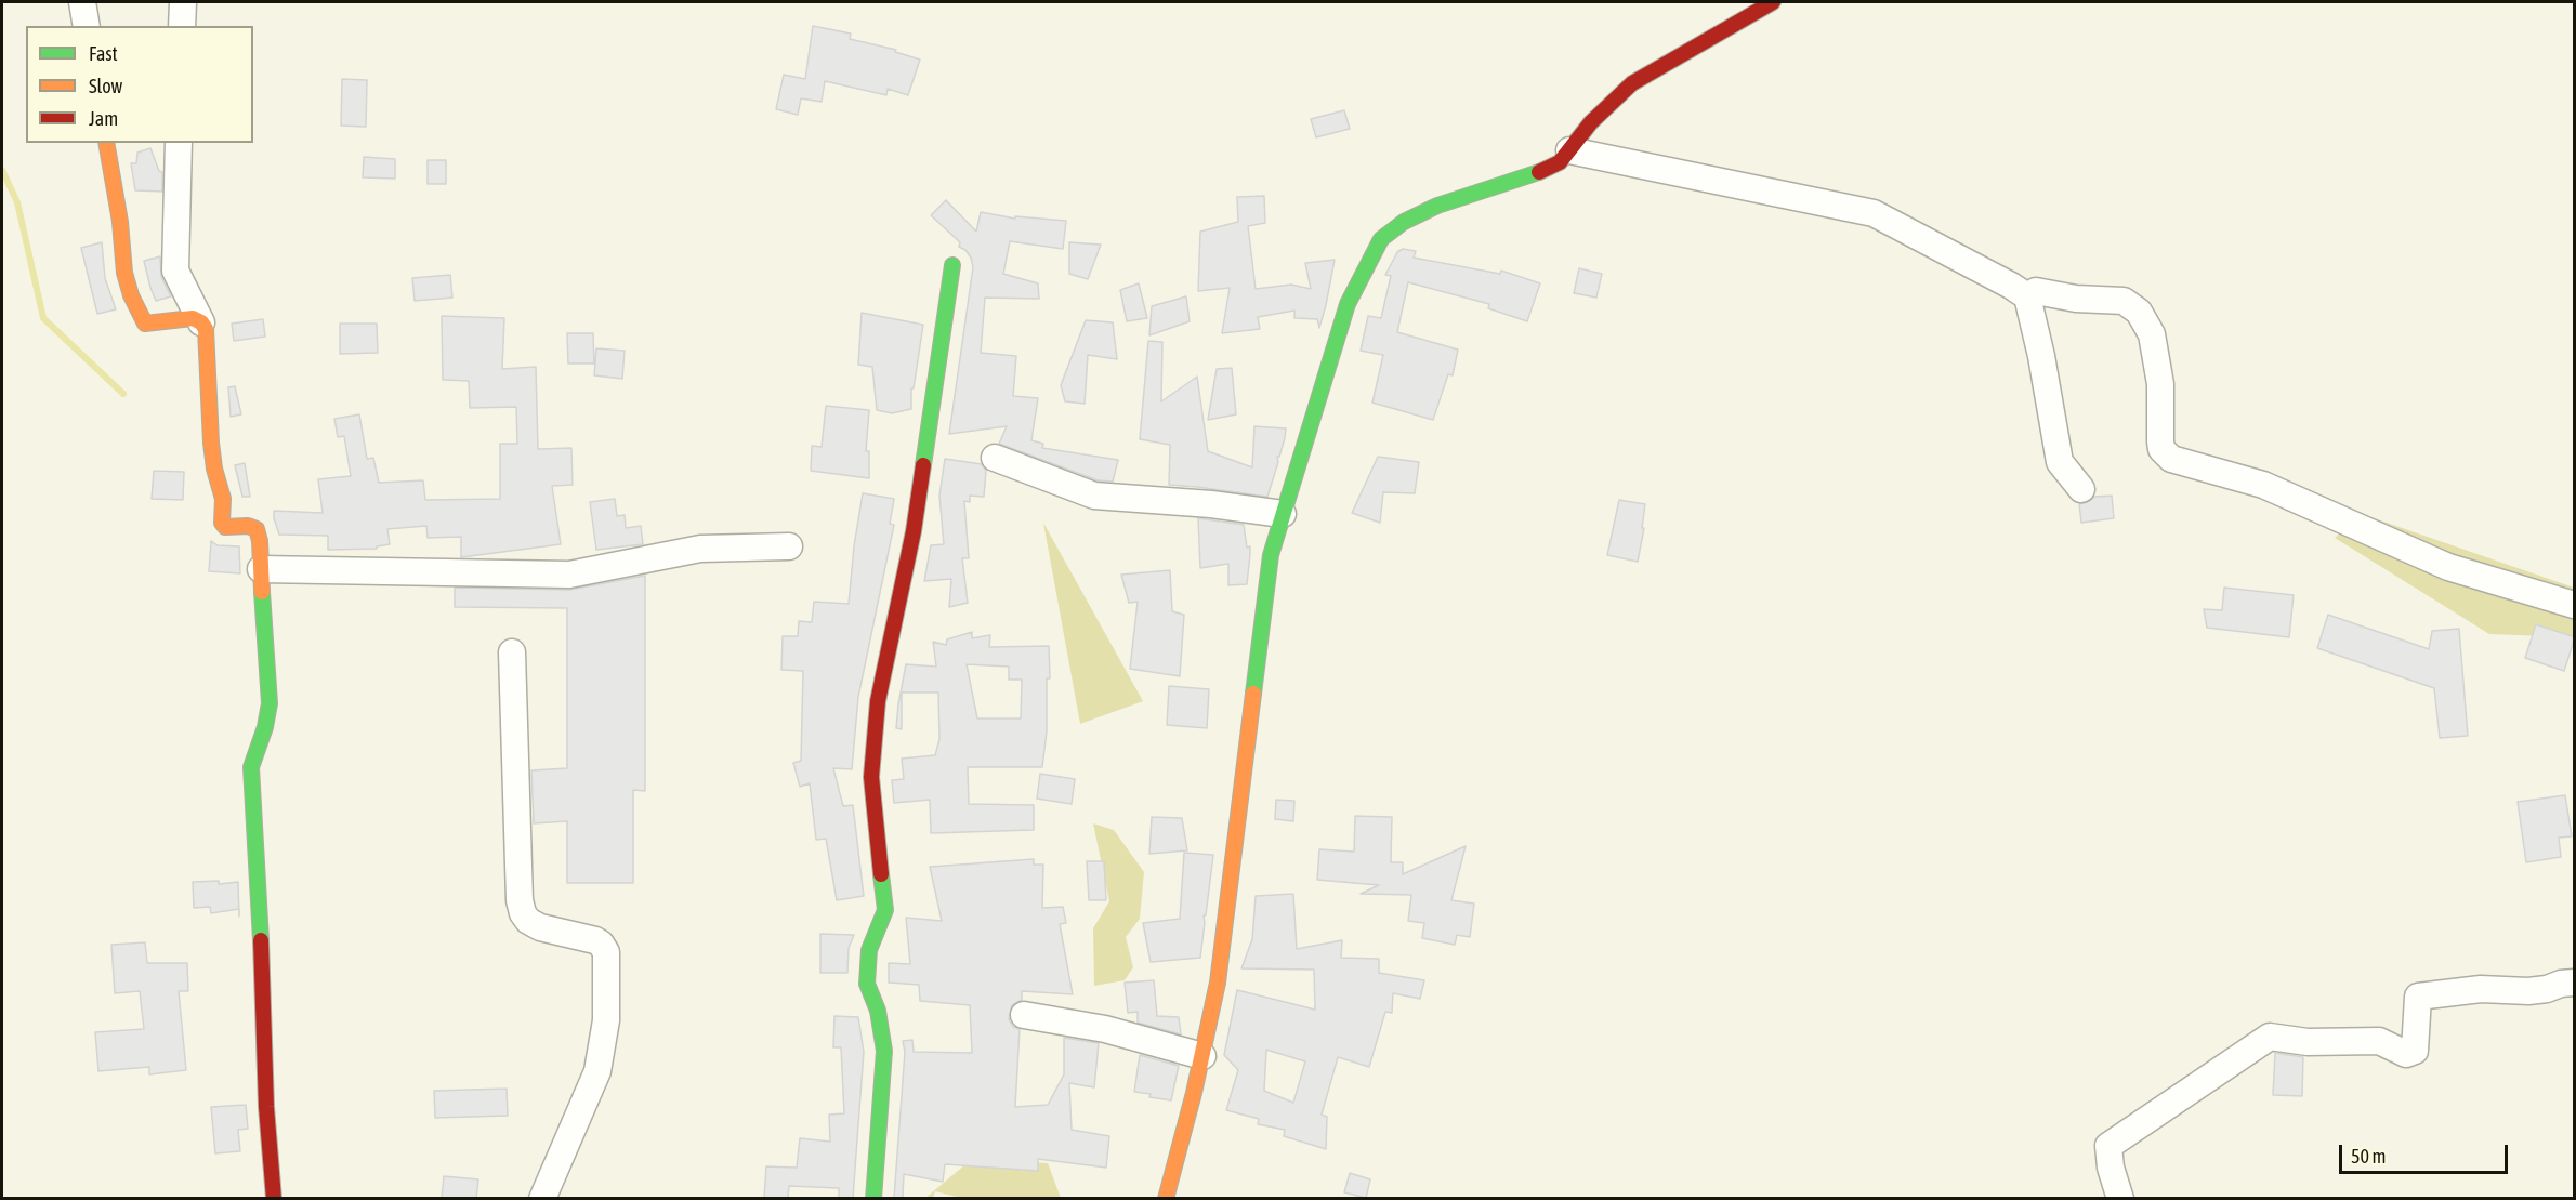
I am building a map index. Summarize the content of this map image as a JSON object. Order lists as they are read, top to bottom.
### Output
{
  "legend": ["Fast", "Slow", "Jam"],
  "scale_bar": "50 m"
}
